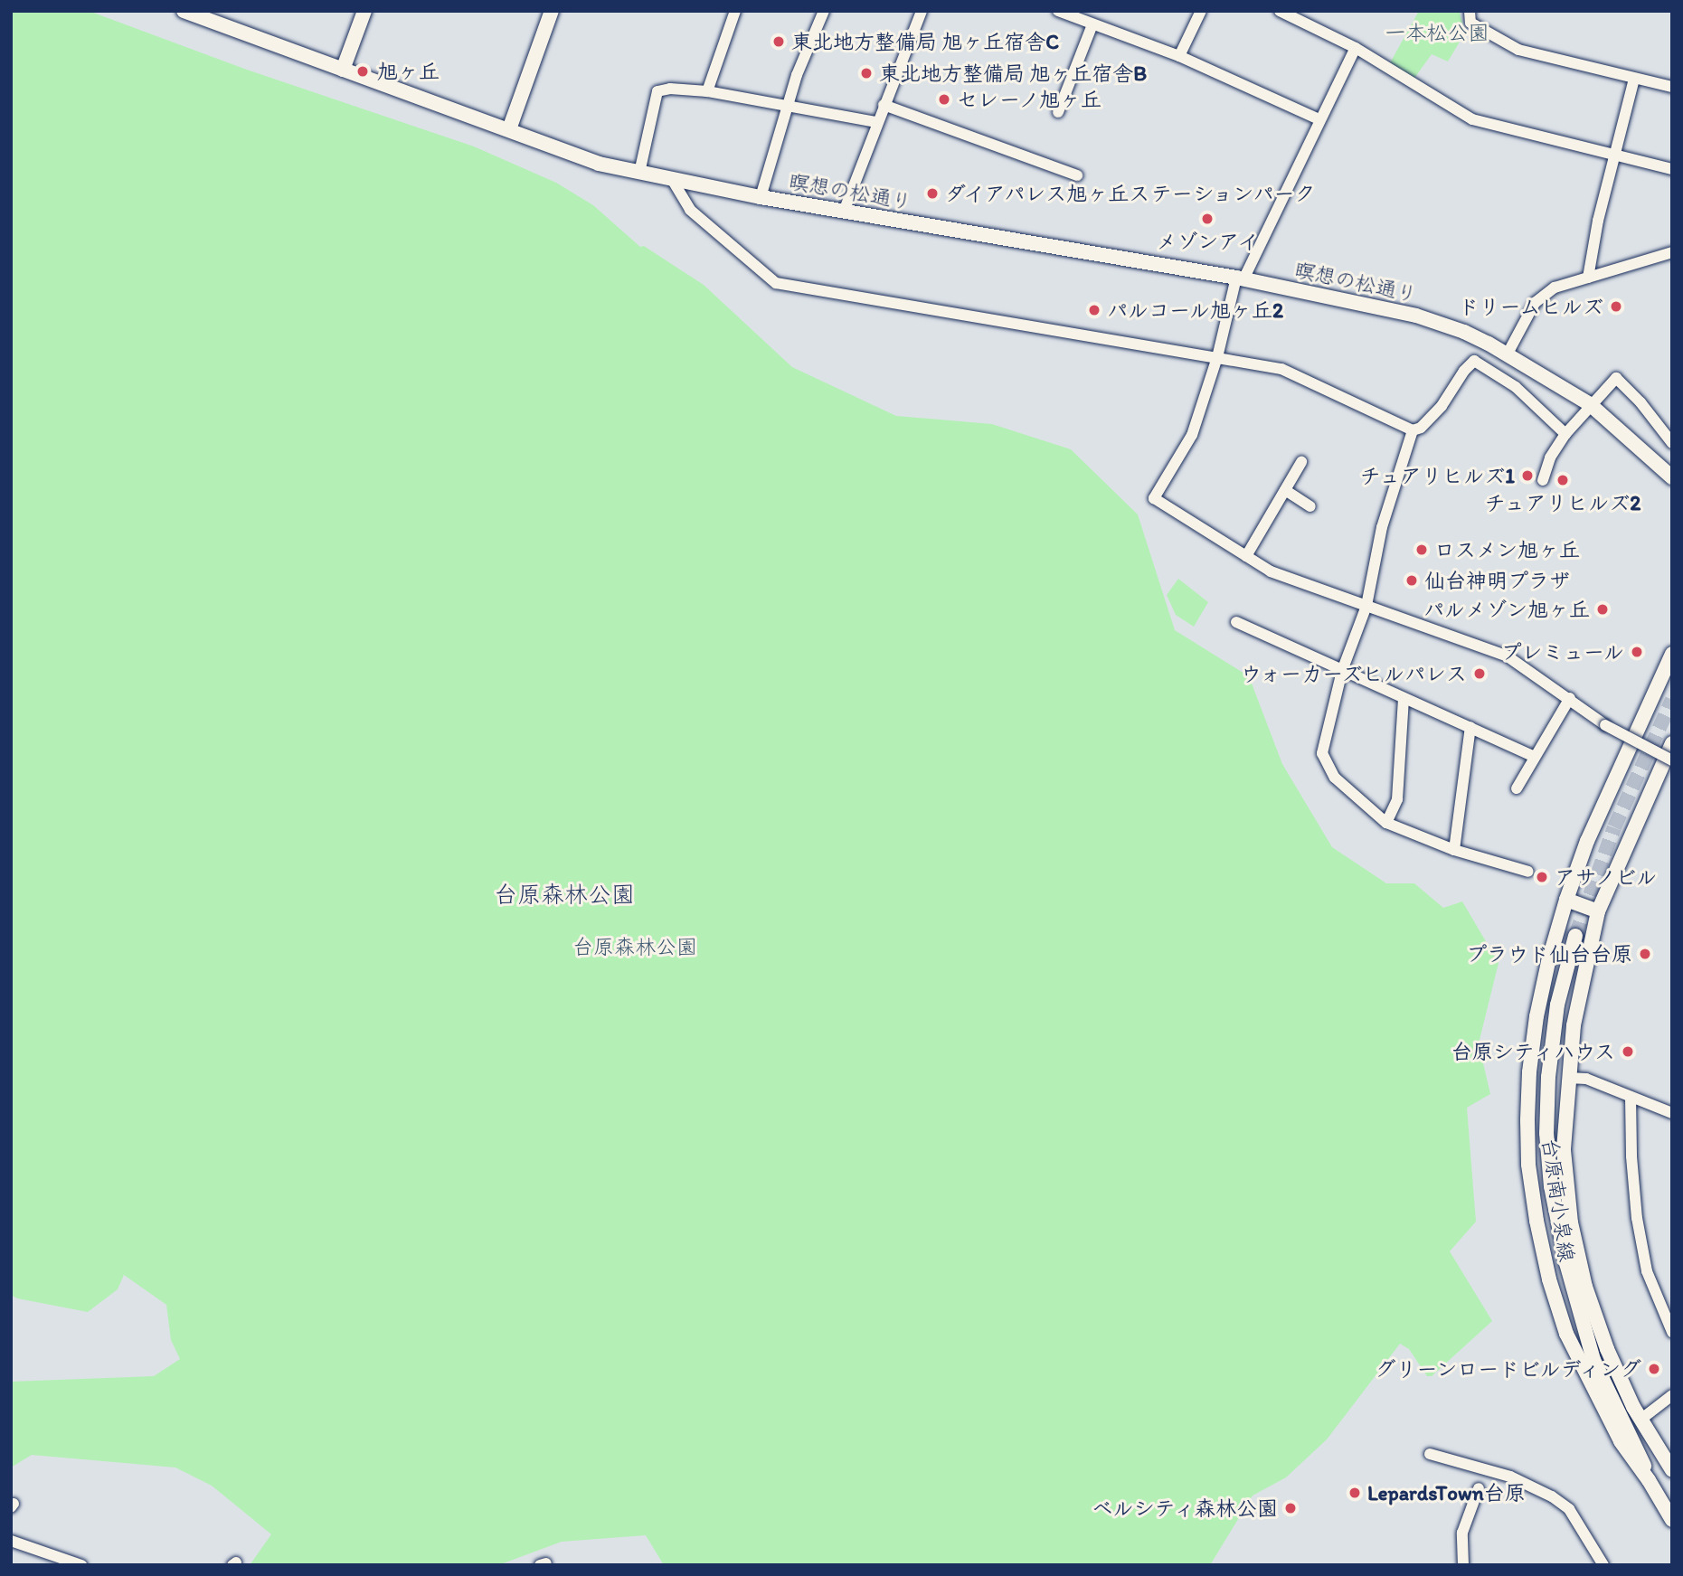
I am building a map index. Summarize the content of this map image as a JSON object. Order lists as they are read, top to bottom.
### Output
{
  "streets": {
    "street": ["瞑想の松通り", "台原南小泉線"]
  },
  "districts": ["台原森林公園"],
  "parks": ["一本松公園", "台原森林公園"],
  "places": [
    "東北地方整備局 旭ヶ丘宿舎C",
    "旭ヶ丘",
    "東北地方整備局 旭ヶ丘宿舎B",
    "セレーノ旭ヶ丘",
    "ダイアパレス旭ヶ丘ステーションパーク",
    "メゾンアイ",
    "ドリームヒルズ",
    "パルコール旭ヶ丘2",
    "チュアリヒルズ1",
    "チュアリヒルズ2",
    "ロスメン旭ヶ丘",
    "仙台神明プラザ",
    "パルメゾン旭ヶ丘",
    "プレミュール",
    "ウォーカーズヒルパレス",
    "アサノビル",
    "プラウド仙台台原",
    "台原シティハウス",
    "グリーンロードビルディング",
    "LepardsTown台原",
    "ベルシティ森林公園"
  ]
}
